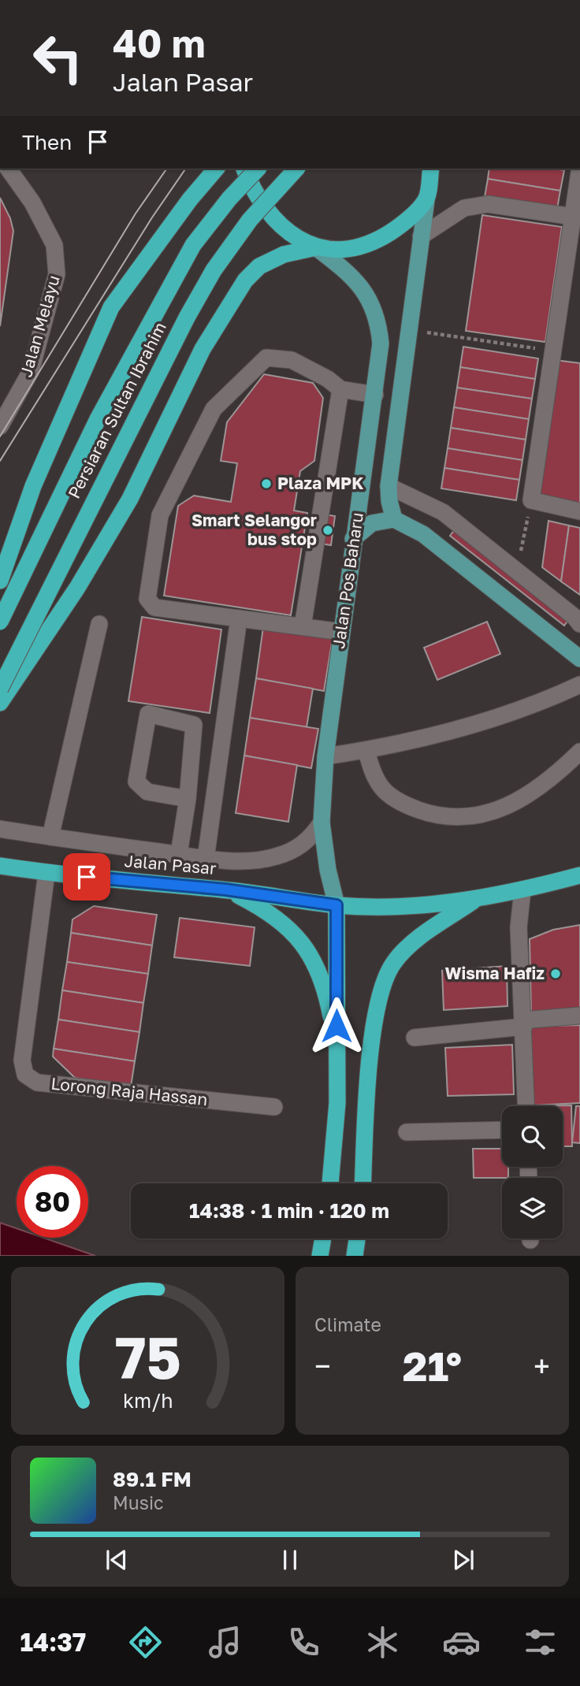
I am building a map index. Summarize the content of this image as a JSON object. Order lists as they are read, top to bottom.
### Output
{
  "streets": {
    "highway": ["Persiaran Sultan Ibrahim", "Jalan Pasar"],
    "main road": ["Jalan Pos Baharu"],
    "street": ["Jalan Melayu", "Lorong Raja Hassan"]
  },
  "crossings": [
    ["Jalan Pos Baharu", "Jalan Pasar"],
    ["Jalan Pasar", "Lorong Raja Hassan"]
  ],
  "places": ["Plaza MPK", "Smart Selangor bus stop", "Wisma Hafiz"],
  "page": {
    "turn": ["40 m", "Jalan Pasar"],
    "then": "Then",
    "limit": "80",
    "trip": "14:38 · 1 min · 120 m",
    "tile": "Climate",
    "heat": ["−", "21°", "+"],
    "song": ["89.1 FM", "Music"],
    "tabs": "14:37",
    "gauge": ["75", "km/h"]
  }
}
